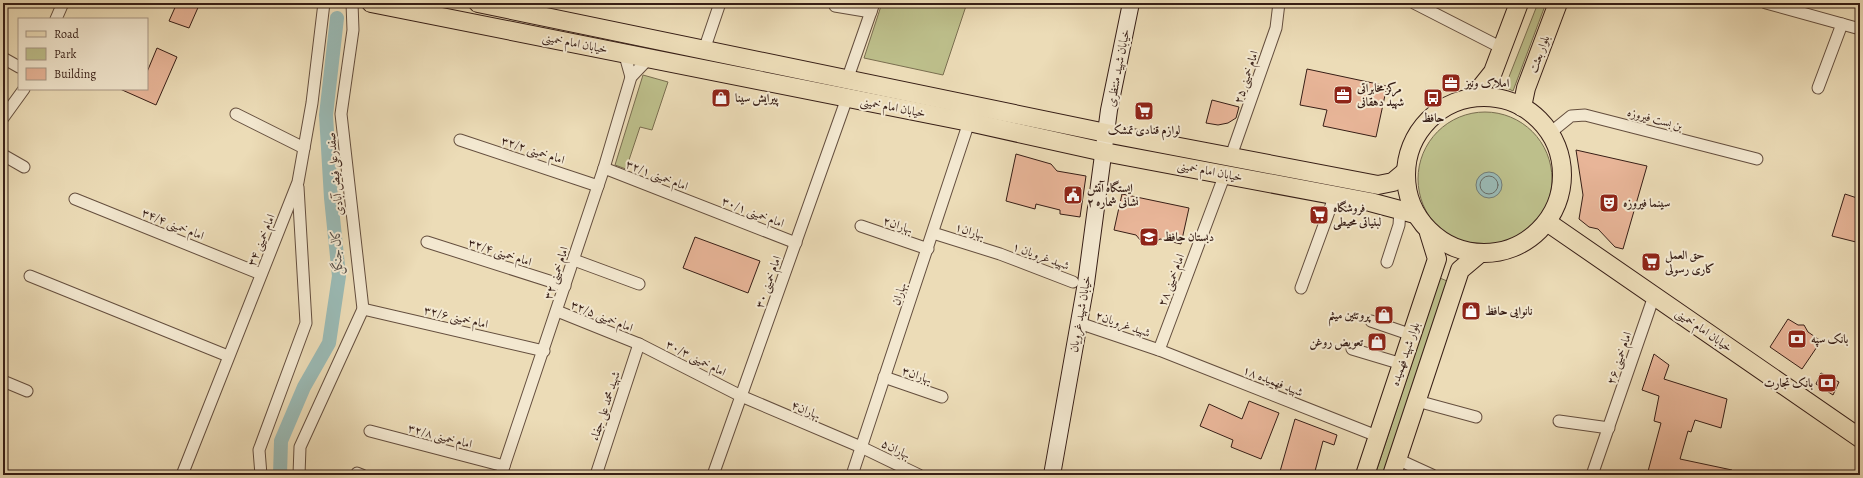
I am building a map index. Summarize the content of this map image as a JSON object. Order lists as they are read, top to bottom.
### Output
{
  "streets": {
    "main road": ["خیابان امام خمینی", "بلوار بعثت", "بلوار شهید فهمیده"],
    "street": [
      "خیابان شهید منتظری",
      "امام خمینی ۲۵",
      "بن بست فیروزه",
      "امام خمینی ۳۲/۲",
      "صفدرعلی فیض آبادی",
      "امام خمینی ۳۲/۱",
      "امام خمینی ۳۰/۱",
      "امام خمینی ۳۴/۴",
      "بهاران۲",
      "بهاران۱",
      "امام خمینی ۳۴",
      "امام خمینی ۳۲/۴",
      "شهید غرویان ۱",
      "امام خمینی ۳۲",
      "امام خمینی ۲۸",
      "امام خمینی ۳۰",
      "بهاران",
      "خیابان شهید غرویان",
      "امام خمینی ۳۲/۵",
      "امام خمینی ۳۲/۶",
      "شهید غرویان۲",
      "امام خمینی ۳۰/۳",
      "امام خمینی ۲۶",
      "بهاران۳",
      "شهید فهمیده ۱۸",
      "شهید محمد علی جفاء",
      "بهاران۴",
      "امام خمینی ۳۲/۸",
      "بهاران۵"
    ]
  },
  "crossings": [
    ["خیابان امام خمینی", "خیابان شهید منتظری"],
    ["خیابان امام خمینی", "امام خمینی ۲۵"],
    ["خیابان امام خمینی", "امام خمینی ۲۸"],
    ["خیابان امام خمینی", "امام خمینی ۳۰"],
    ["خیابان امام خمینی", "بهاران"],
    ["خیابان امام خمینی", "خیابان شهید غرویان"],
    ["خیابان امام خمینی", "امام خمینی ۲۶"],
    ["خیابان شهید منتظری", "خیابان شهید غرویان"],
    ["امام خمینی ۳۲/۲", "امام خمینی ۳۲"],
    ["صفدرعلی فیض آبادی", "امام خمینی ۳۲/۶"],
    ["امام خمینی ۳۲/۱", "امام خمینی ۳۰/۱"],
    ["امام خمینی ۳۲/۱", "امام خمینی ۳۲"],
    ["امام خمینی ۳۰/۱", "امام خمینی ۳۰"],
    ["امام خمینی ۳۴/۴", "امام خمینی ۳۴"],
    ["بهاران۲", "بهاران"],
    ["بهاران۱", "شهید غرویان ۱"],
    ["بهاران۱", "بهاران"],
    ["امام خمینی ۳۲/۴", "امام خمینی ۳۲"],
    ["امام خمینی ۳۲", "امام خمینی ۳۲/۵"],
    ["امام خمینی ۳۲", "امام خمینی ۳۲/۶"],
    ["امام خمینی ۳۲", "امام خمینی ۳۲/۸"],
    ["امام خمینی ۲۸", "شهید غرویان۲"],
    ["امام خمینی ۲۸", "شهید فهمیده ۱۸"],
    ["امام خمینی ۳۰", "امام خمینی ۳۰/۳"],
    ["امام خمینی ۳۰", "بهاران۴"],
    ["بهاران", "بهاران۳"],
    ["بهاران", "بهاران۴"],
    ["بهاران", "بهاران۵"],
    ["خیابان شهید غرویان", "شهید غرویان۲"],
    ["امام خمینی ۳۲/۵", "امام خمینی ۳۰/۳"],
    ["امام خمینی ۳۲/۵", "شهید محمد علی جفاء"],
    ["شهید غرویان۲", "شهید فهمیده ۱۸"],
    ["بلوار شهید فهمیده", "شهید فهمیده ۱۸"],
    ["امام خمینی ۳۰/۳", "شهید محمد علی جفاء"],
    ["امام خمینی ۳۰/۳", "بهاران۴"],
    ["بهاران۴", "بهاران۵"]
  ],
  "water": ["کال جنگل"],
  "places": {
    "office": ["املاک ونیز", "مرکز مخابراتی شهید دهقانی"],
    "shop": [
      "پیرایش سینا",
      "نانوایی حافظ",
      "پروتئین میثم",
      "تعویض روغن"
    ],
    "bus stop": ["حافظ"],
    "supermarket": ["لوازم قنادی تمشک", "فروشگاه لبنیاتی محیطی", "حق العمل کاری رسولی"],
    "public building": ["ایستگاه آتش نشانی شماره ۲"],
    "theatre": ["سینما فیروزه"],
    "school or university": ["دبستان حافظ"],
    "bank": ["بانک سپه", "بانک تجارت"]
  },
  "legend": ["Road", "Park", "Building"]
}
